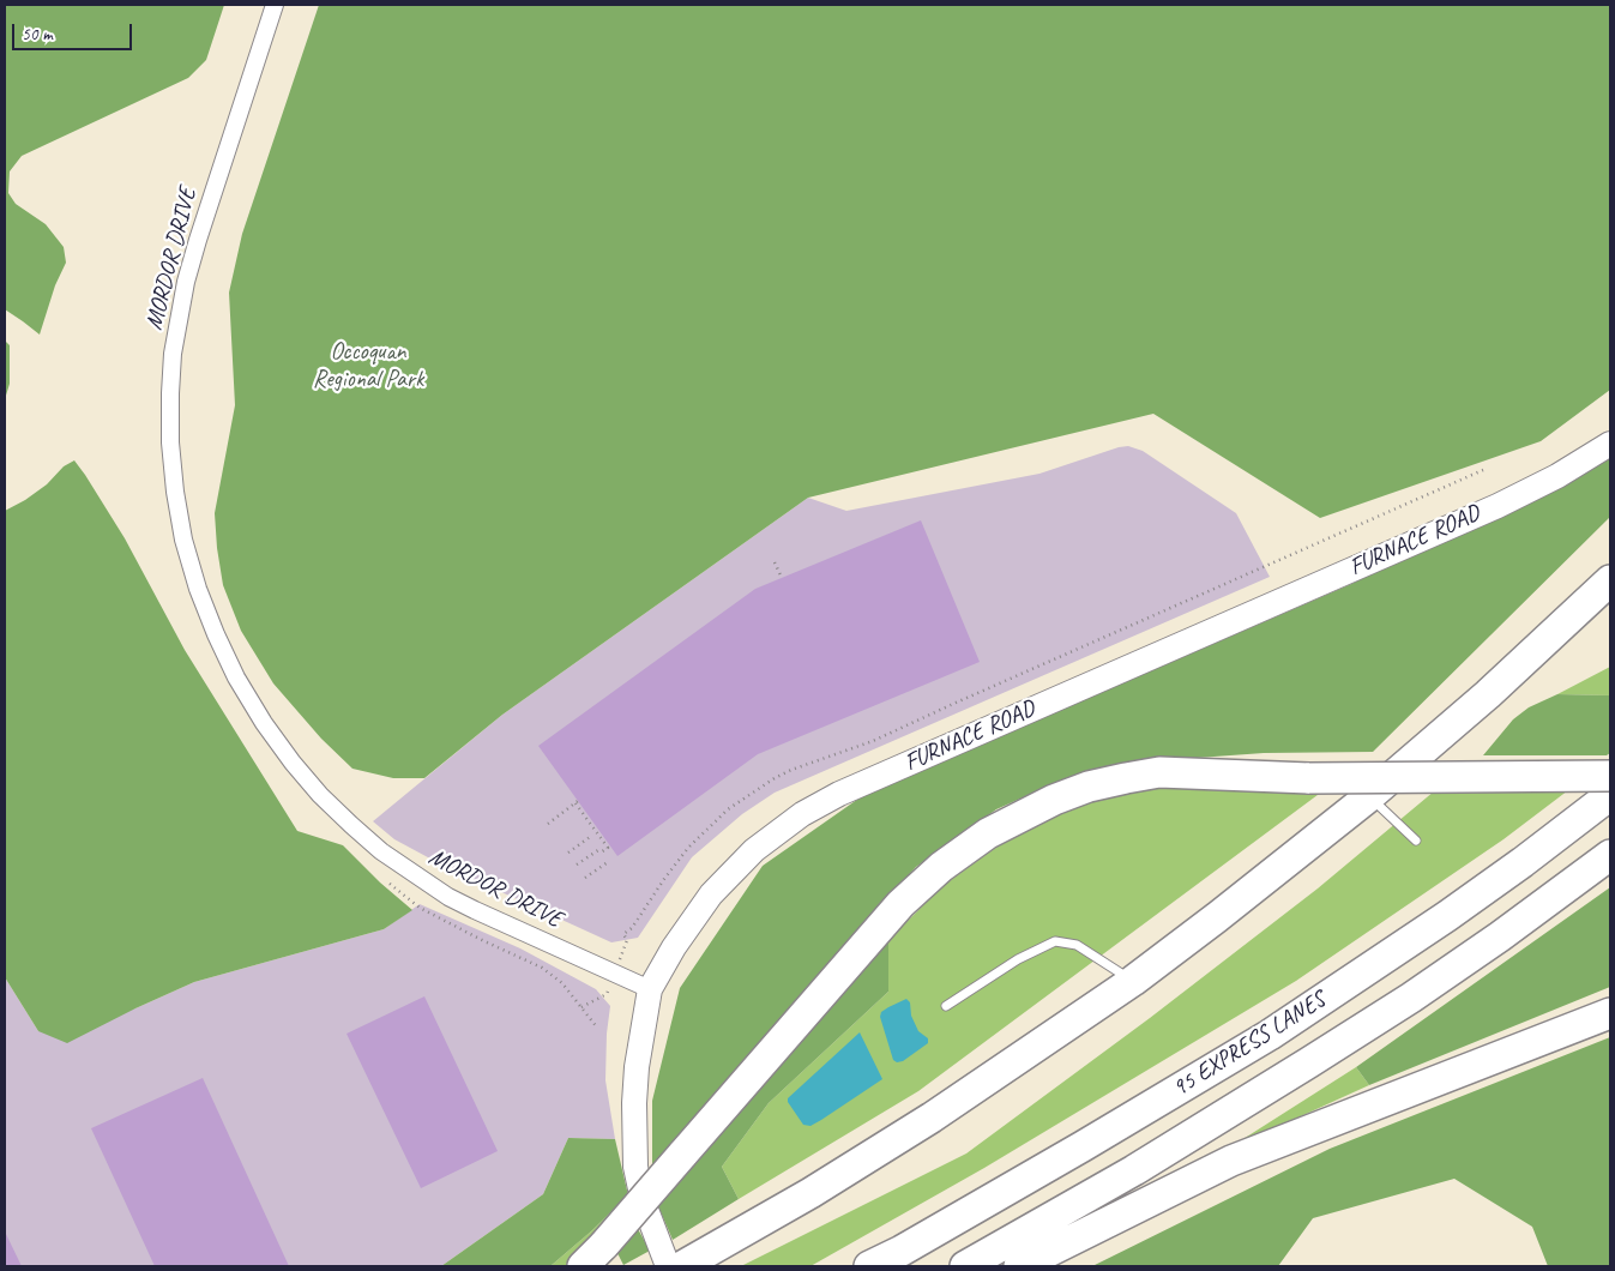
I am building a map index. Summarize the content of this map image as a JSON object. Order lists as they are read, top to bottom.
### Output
{
  "streets": {
    "highway": ["95 EXPRESS LANES"],
    "main road": ["FURNACE ROAD"],
    "street": ["MORDOR DRIVE"]
  },
  "crossings": [
    ["MORDOR DRIVE", "FURNACE ROAD"]
  ],
  "parks": ["Occoquan Regional Park"],
  "scale_bar": "50 m"
}
